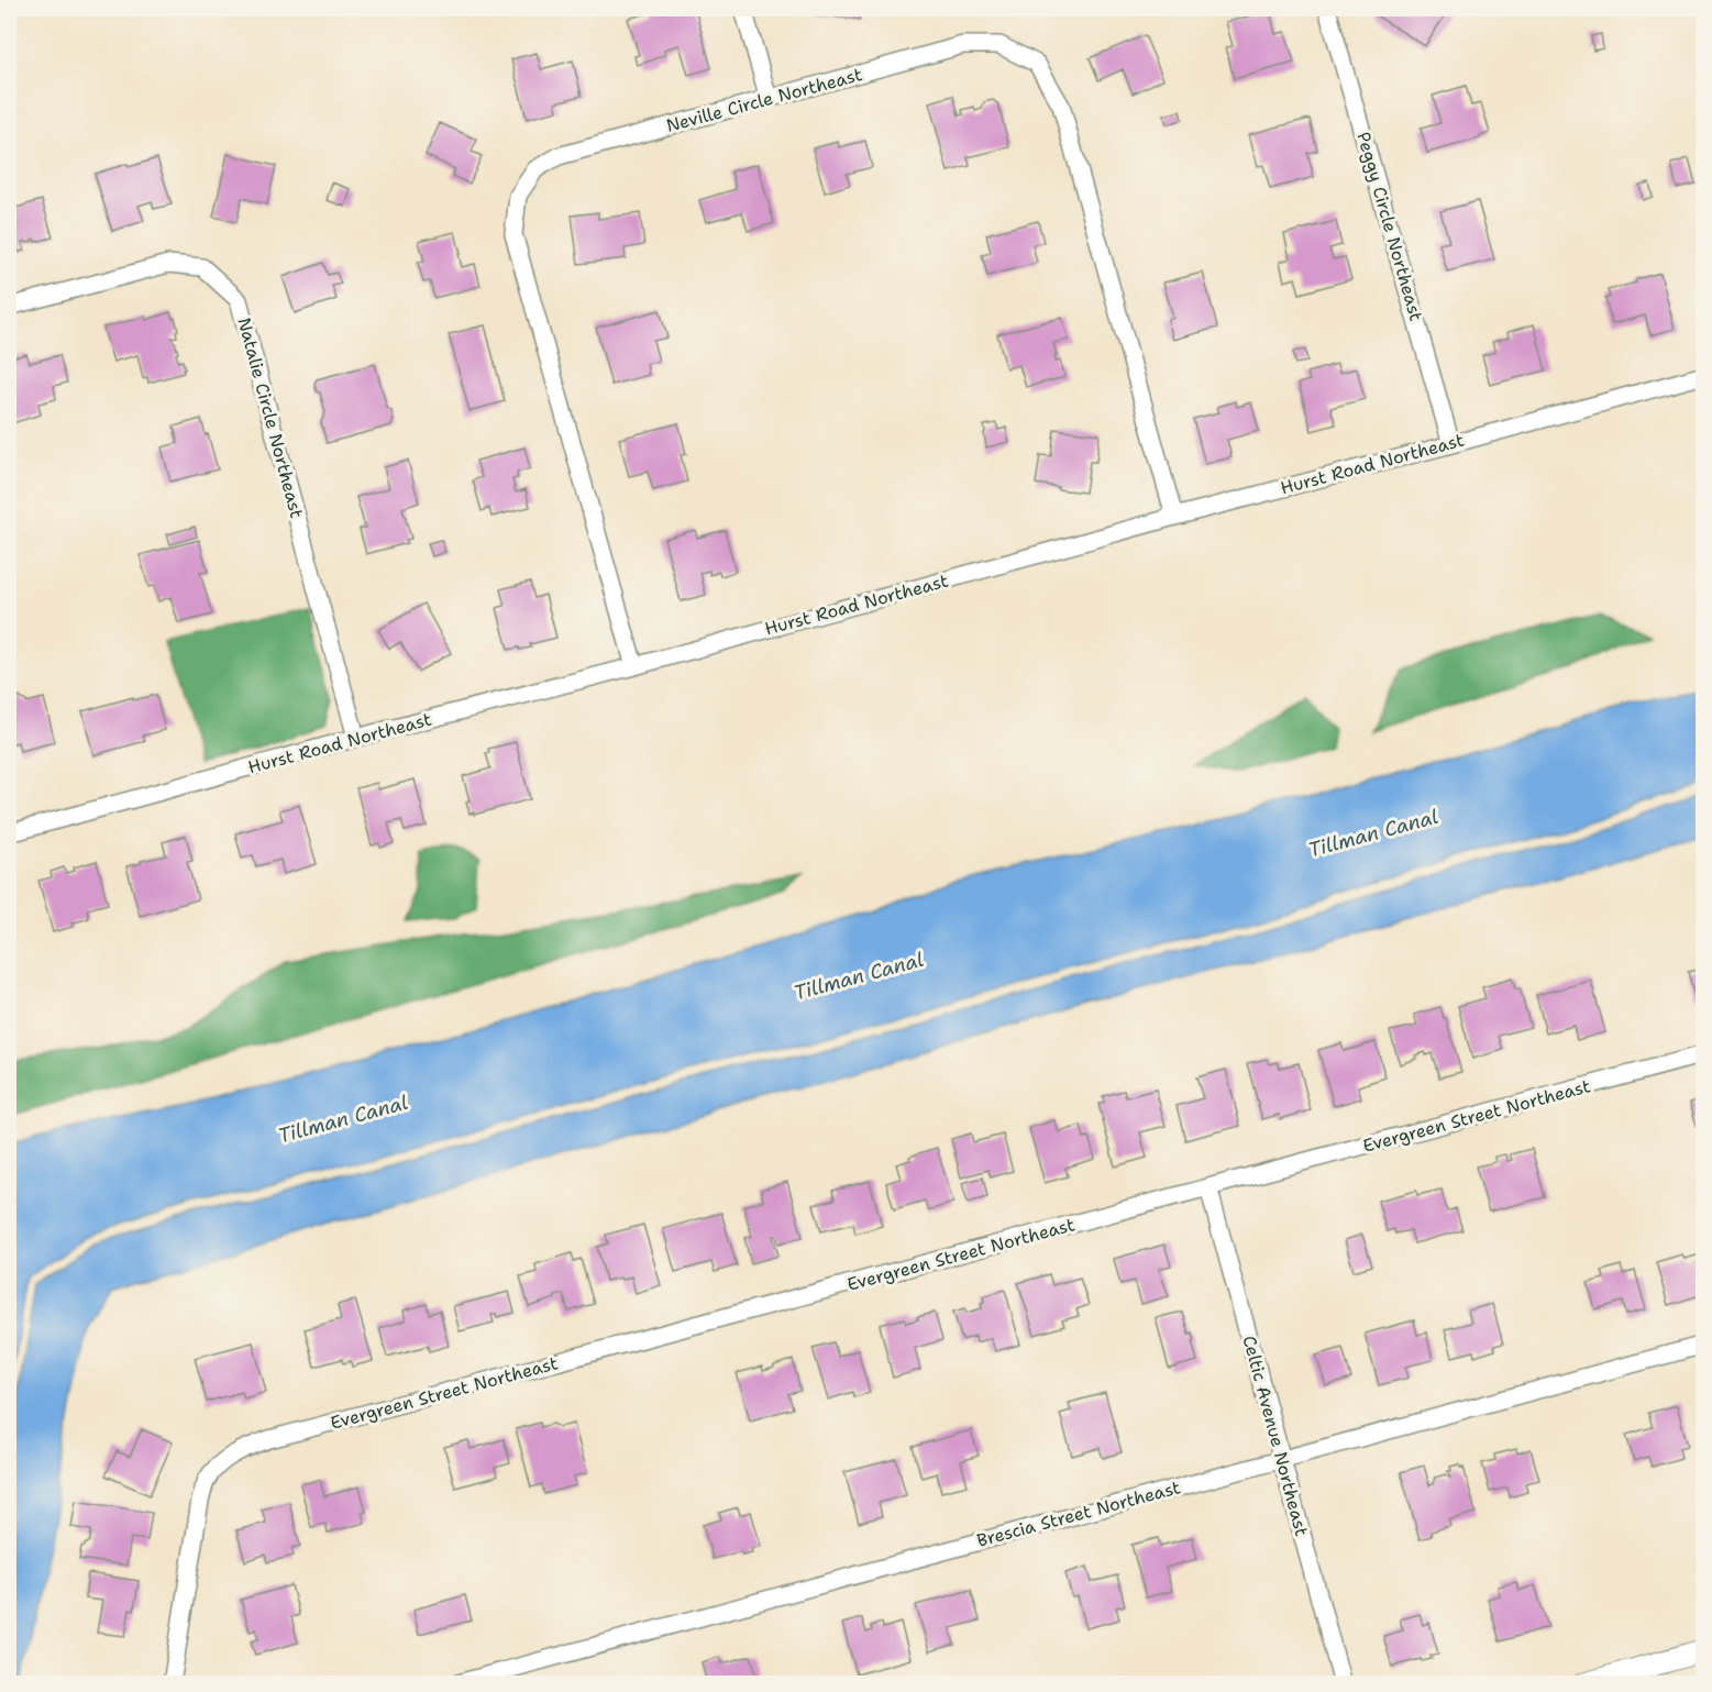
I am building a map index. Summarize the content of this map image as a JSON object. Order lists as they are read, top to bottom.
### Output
{
  "streets": {
    "street": [
      "Neville Circle Northeast",
      "Peggy Circle Northeast",
      "Natalie Circle Northeast",
      "Hurst Road Northeast",
      "Evergreen Street Northeast",
      "Celtic Avenue Northeast",
      "Brescia Street Northeast"
    ]
  },
  "crossings": [
    ["Neville Circle Northeast", "Hurst Road Northeast"],
    ["Peggy Circle Northeast", "Hurst Road Northeast"],
    ["Natalie Circle Northeast", "Hurst Road Northeast"],
    ["Evergreen Street Northeast", "Celtic Avenue Northeast"],
    ["Celtic Avenue Northeast", "Brescia Street Northeast"]
  ],
  "water": ["Tillman Canal"]
}
